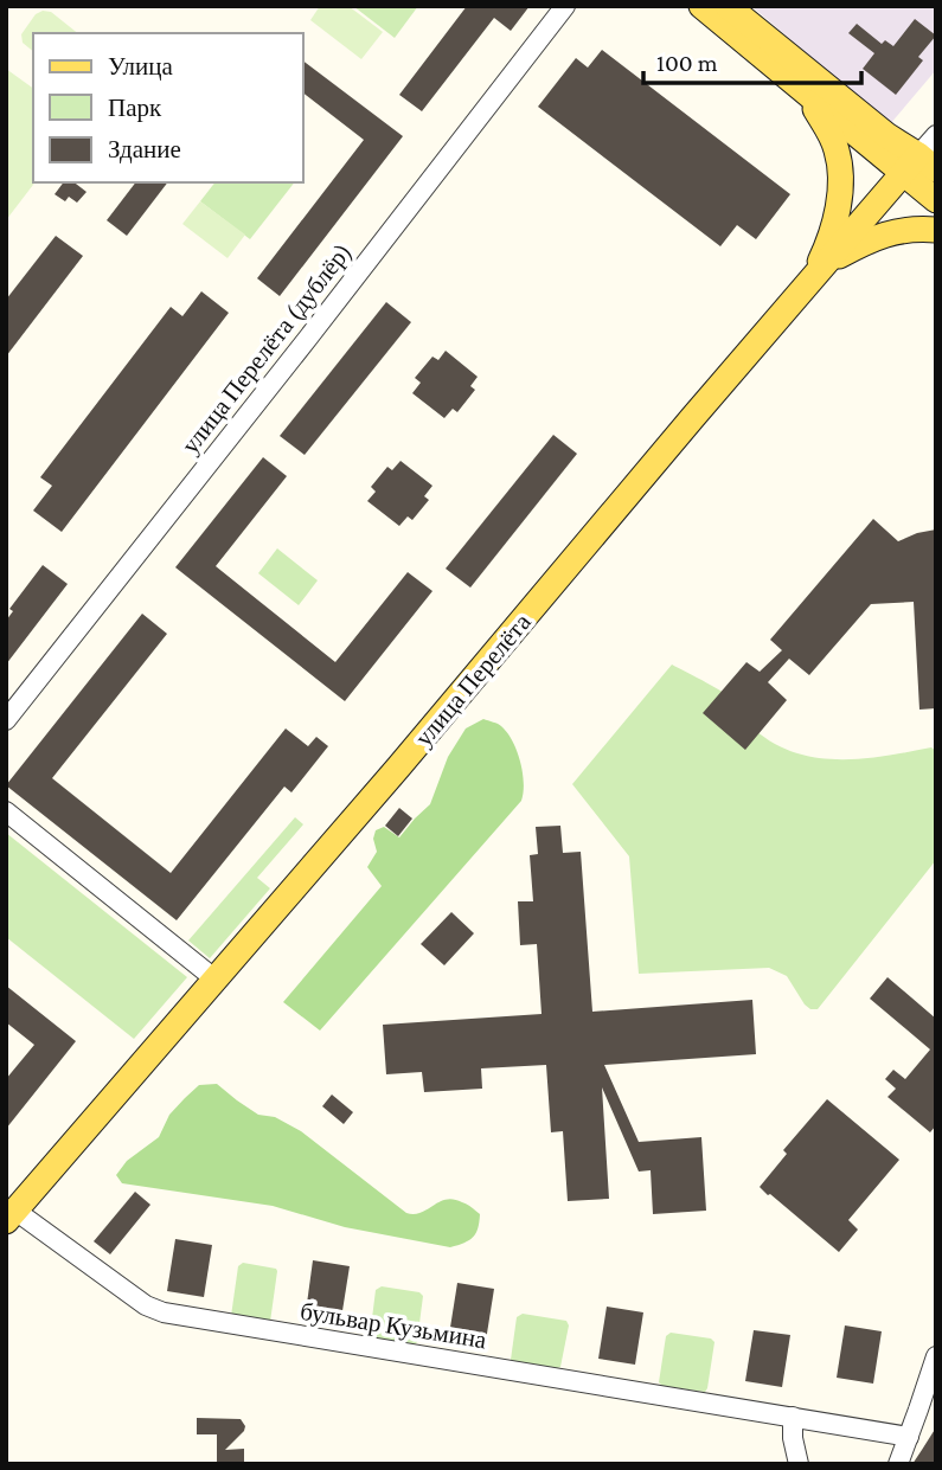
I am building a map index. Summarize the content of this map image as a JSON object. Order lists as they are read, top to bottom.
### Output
{
  "streets": {
    "main road": ["улица Перелёта"],
    "street": ["улица Перелёта (дублёр)", "бульвар Кузьмина"]
  },
  "crossings": [
    ["улица Перелёта", "бульвар Кузьмина"]
  ],
  "legend": ["Улица", "Парк", "Здание"],
  "scale_bar": "100 m"
}
